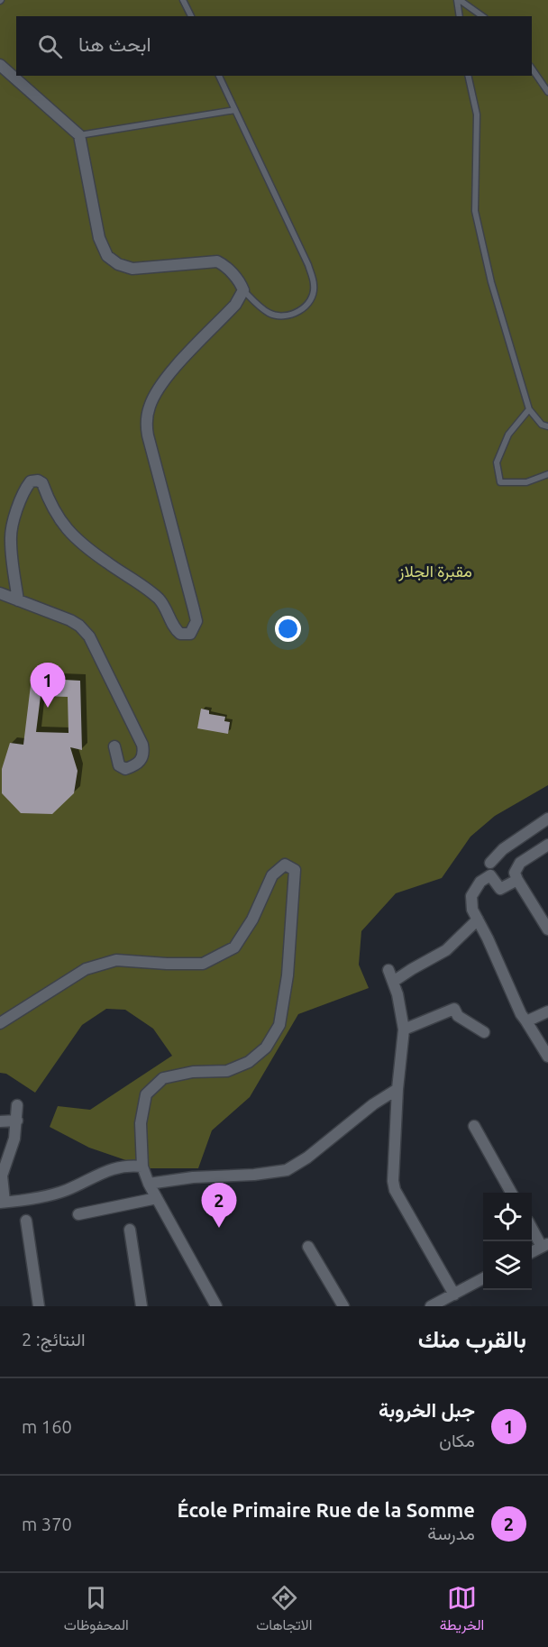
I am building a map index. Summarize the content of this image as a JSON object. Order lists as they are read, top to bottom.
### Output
{
  "parks": ["مقبرة الجلاز"],
  "page": {
    "search": "ابحث هنا",
    "pins": ["1", "2"],
    "heading": ["بالقرب منك", "النتائج: 2"],
    "list": [
      {
        "mark": "1",
        "name": "جبل الخروبة",
        "note": "مكان",
        "value": "160 m"
      },
      {
        "mark": "2",
        "name": "École Primaire Rue de la Somme",
        "note": "مدرسة",
        "value": "370 m"
      }
    ],
    "nav": ["الخريطة", "الاتجاهات", "المحفوظات"]
  }
}
